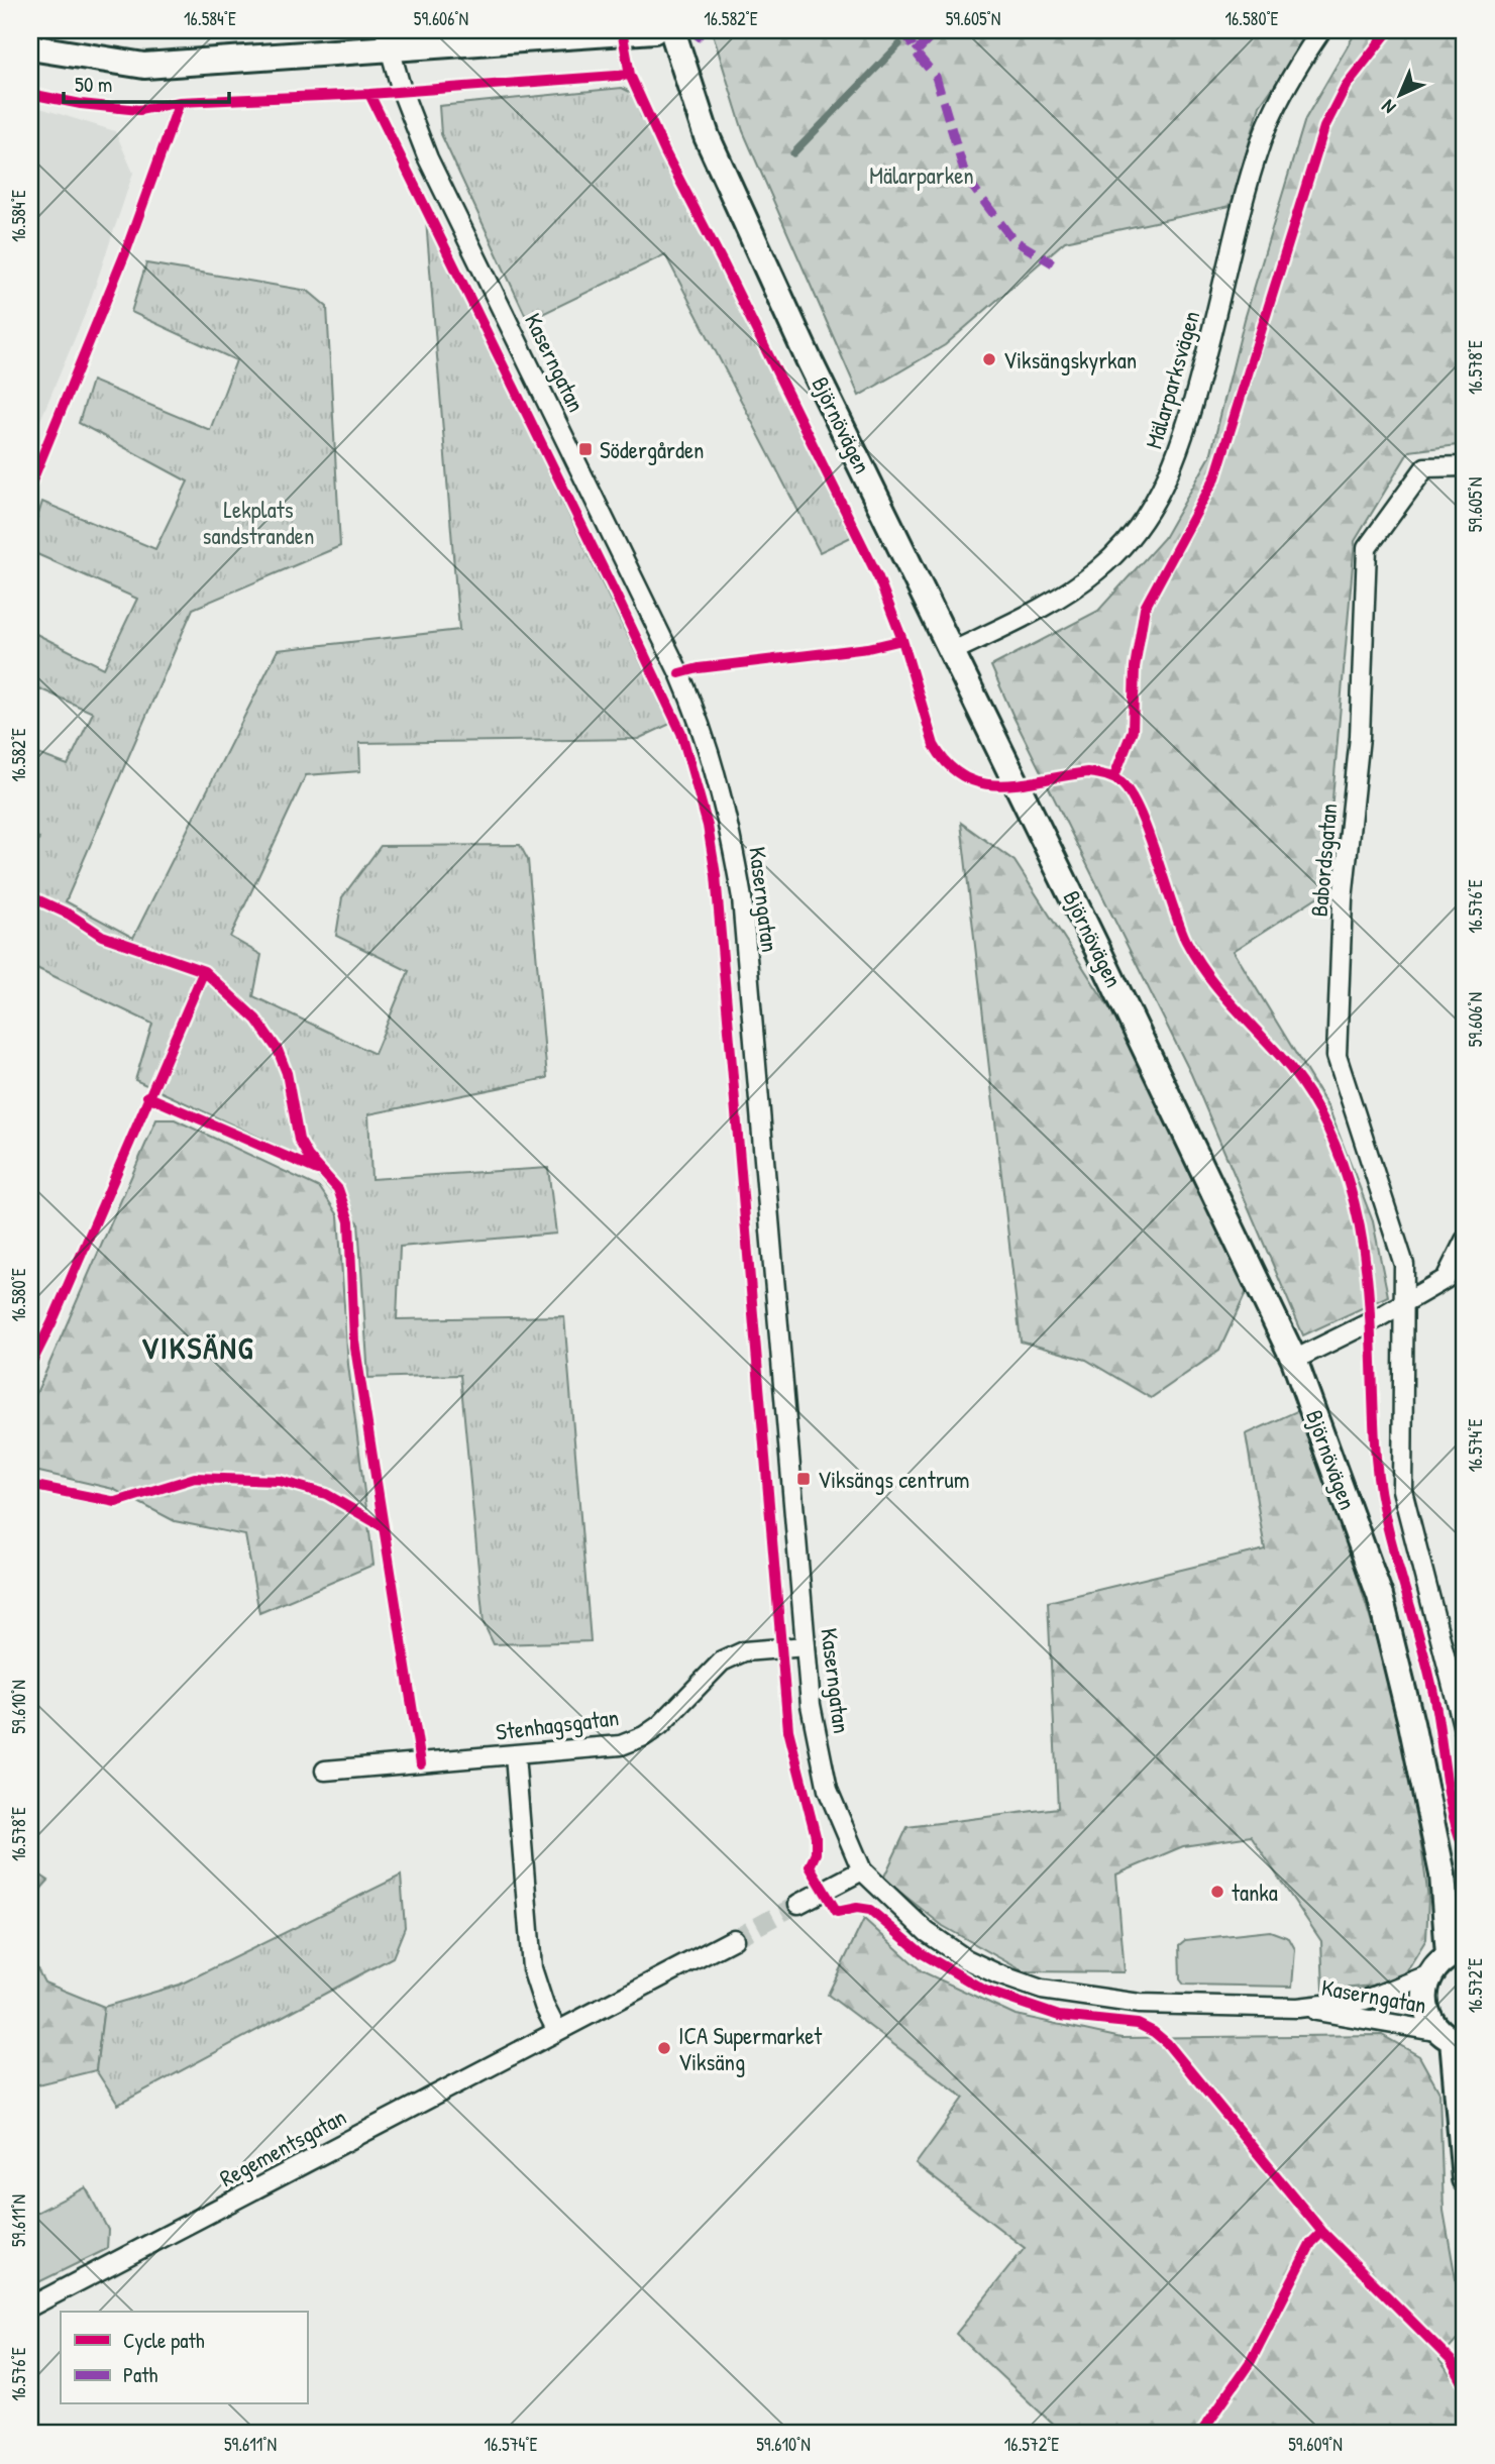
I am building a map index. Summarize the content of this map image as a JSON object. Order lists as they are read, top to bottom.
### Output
{
  "streets": {
    "main road": ["Björnövägen"],
    "street": [
      "Kaserngatan",
      "Mälarparksvägen",
      "Babordsgatan",
      "Stenhagsgatan",
      "Regementsgatan"
    ]
  },
  "crossings": [
    ["Kaserngatan", "Stenhagsgatan"],
    ["Mälarparksvägen", "Björnövägen"]
  ],
  "districts": ["VIKSÄNG"],
  "parks": ["Mälarparken", "Lekplats sandstranden"],
  "places": {
    "other": ["Viksängskyrkan", "tanka", "ICA Supermarket Viksäng"],
    "transit": ["Södergården", "Viksängs centrum"]
  },
  "legend": ["Cycle path", "Path"],
  "scale_bar": "50 m",
  "north": "bottom left",
  "coordinates": [
    "16.584°E",
    "59.606°N",
    "16.582°E",
    "59.605°N",
    "16.580°E",
    "16.578°E",
    "16.576°E",
    "16.574°E",
    "59.610°N",
    "16.572°E",
    "59.611°N",
    "59.609°N"
  ]
}
